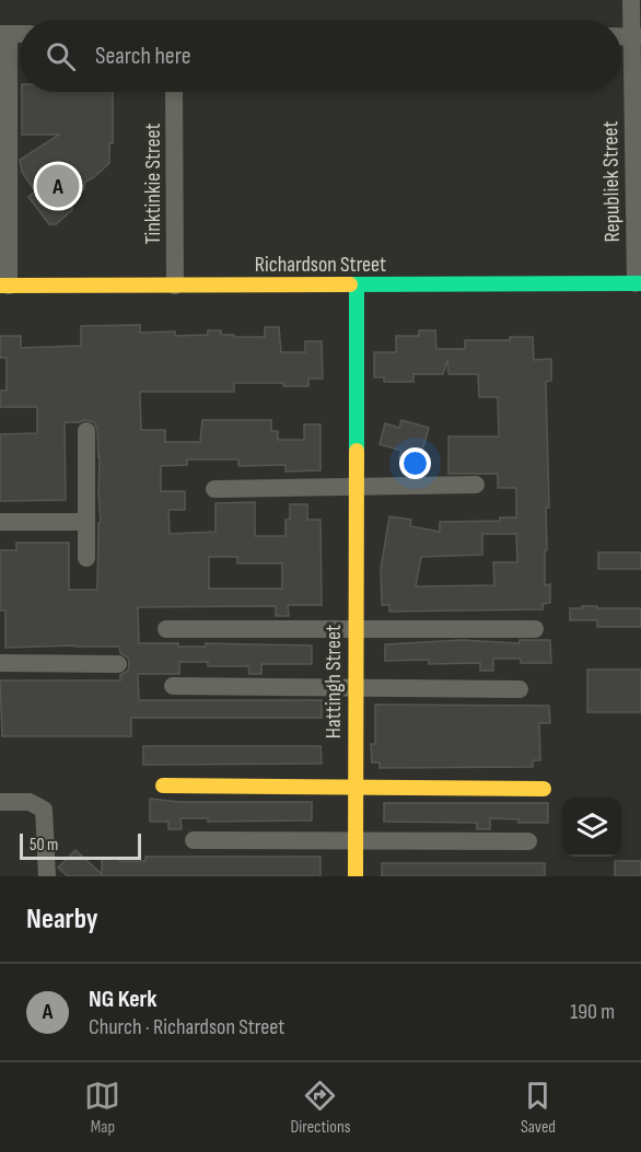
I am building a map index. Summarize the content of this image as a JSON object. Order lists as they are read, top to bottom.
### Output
{
  "streets": {
    "street": [
      "Republiek Street",
      "Tinktinkie Street",
      "Richardson Street",
      "Hattingh Street"
    ]
  },
  "crossings": [
    ["Republiek Street", "Richardson Street"],
    ["Tinktinkie Street", "Richardson Street"],
    ["Richardson Street", "Hattingh Street"]
  ],
  "scale_bar": "50 m",
  "page": {
    "search": "Search here",
    "pins": "A",
    "scale": "50 m",
    "heading": "Nearby",
    "list": [
      {
        "mark": "A",
        "name": "NG Kerk",
        "note": "Church · Richardson Street",
        "value": "190 m"
      }
    ],
    "nav": ["Map", "Directions", "Saved"]
  }
}
